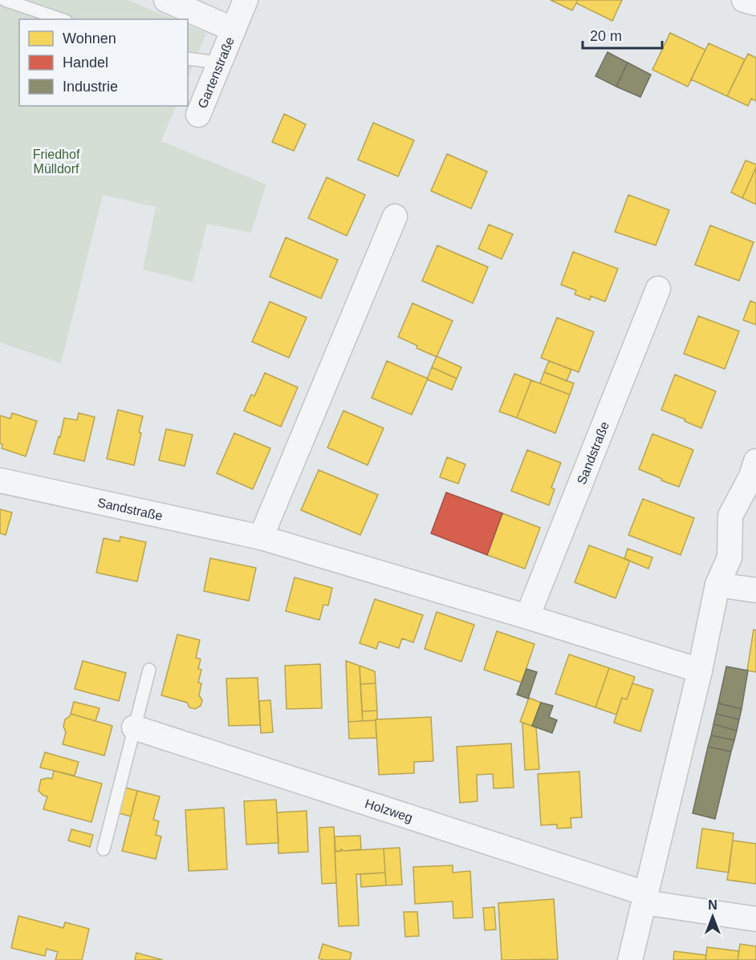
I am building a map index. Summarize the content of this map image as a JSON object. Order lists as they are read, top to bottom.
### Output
{
  "streets": {
    "street": ["Gartenstraße", "Sandstraße", "Holzweg"]
  },
  "parks": ["Friedhof Mülldorf"],
  "legend": ["Wohnen", "Handel", "Industrie"],
  "scale_bar": "20 m",
  "north": "top"
}
